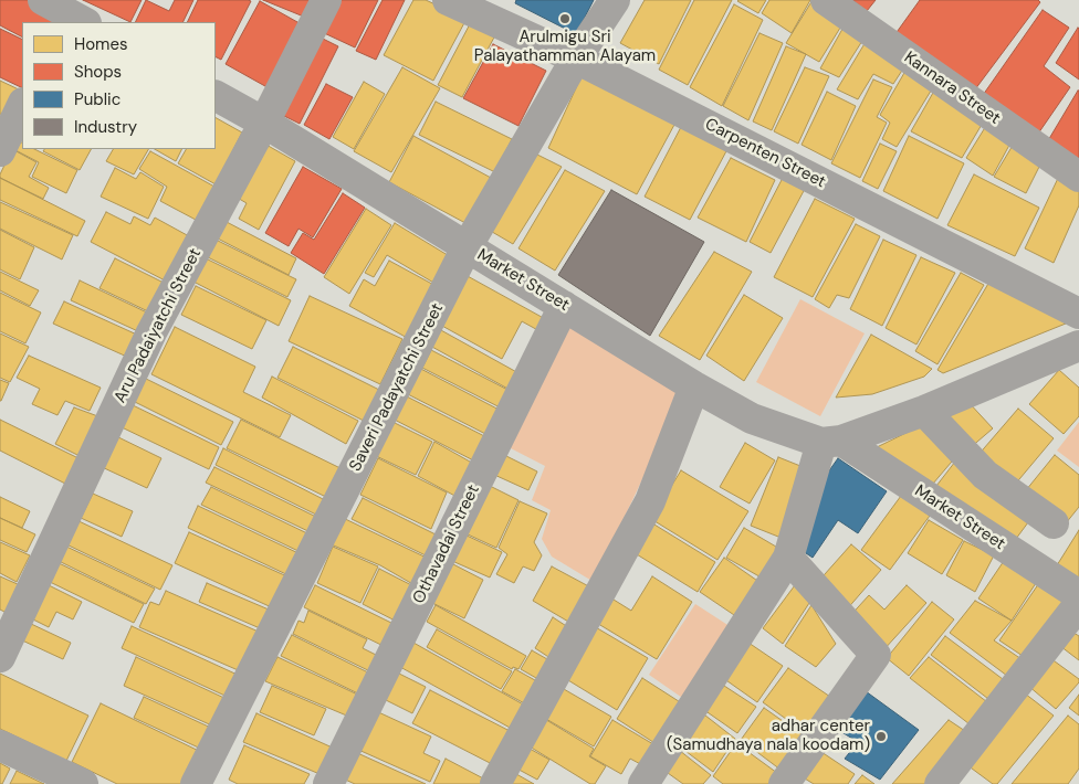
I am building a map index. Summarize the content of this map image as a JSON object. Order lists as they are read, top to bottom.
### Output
{
  "streets": {
    "street": [
      "Kannara Street",
      "Carpenten Street",
      "Market Street",
      "Aru Padaiyatchi Street",
      "Saveri Padayatchi Street",
      "Othavadai Street"
    ]
  },
  "crossings": [
    ["Carpenten Street", "Saveri Padayatchi Street"],
    ["Market Street", "Aru Padaiyatchi Street"],
    ["Market Street", "Saveri Padayatchi Street"],
    ["Market Street", "Othavadai Street"]
  ],
  "places": ["Arulmigu Sri Palayathamman Alayam", "adhar center (Samudhaya nala koodam)"],
  "legend": [
    "Homes",
    "Shops",
    "Public",
    "Industry"
  ]
}
